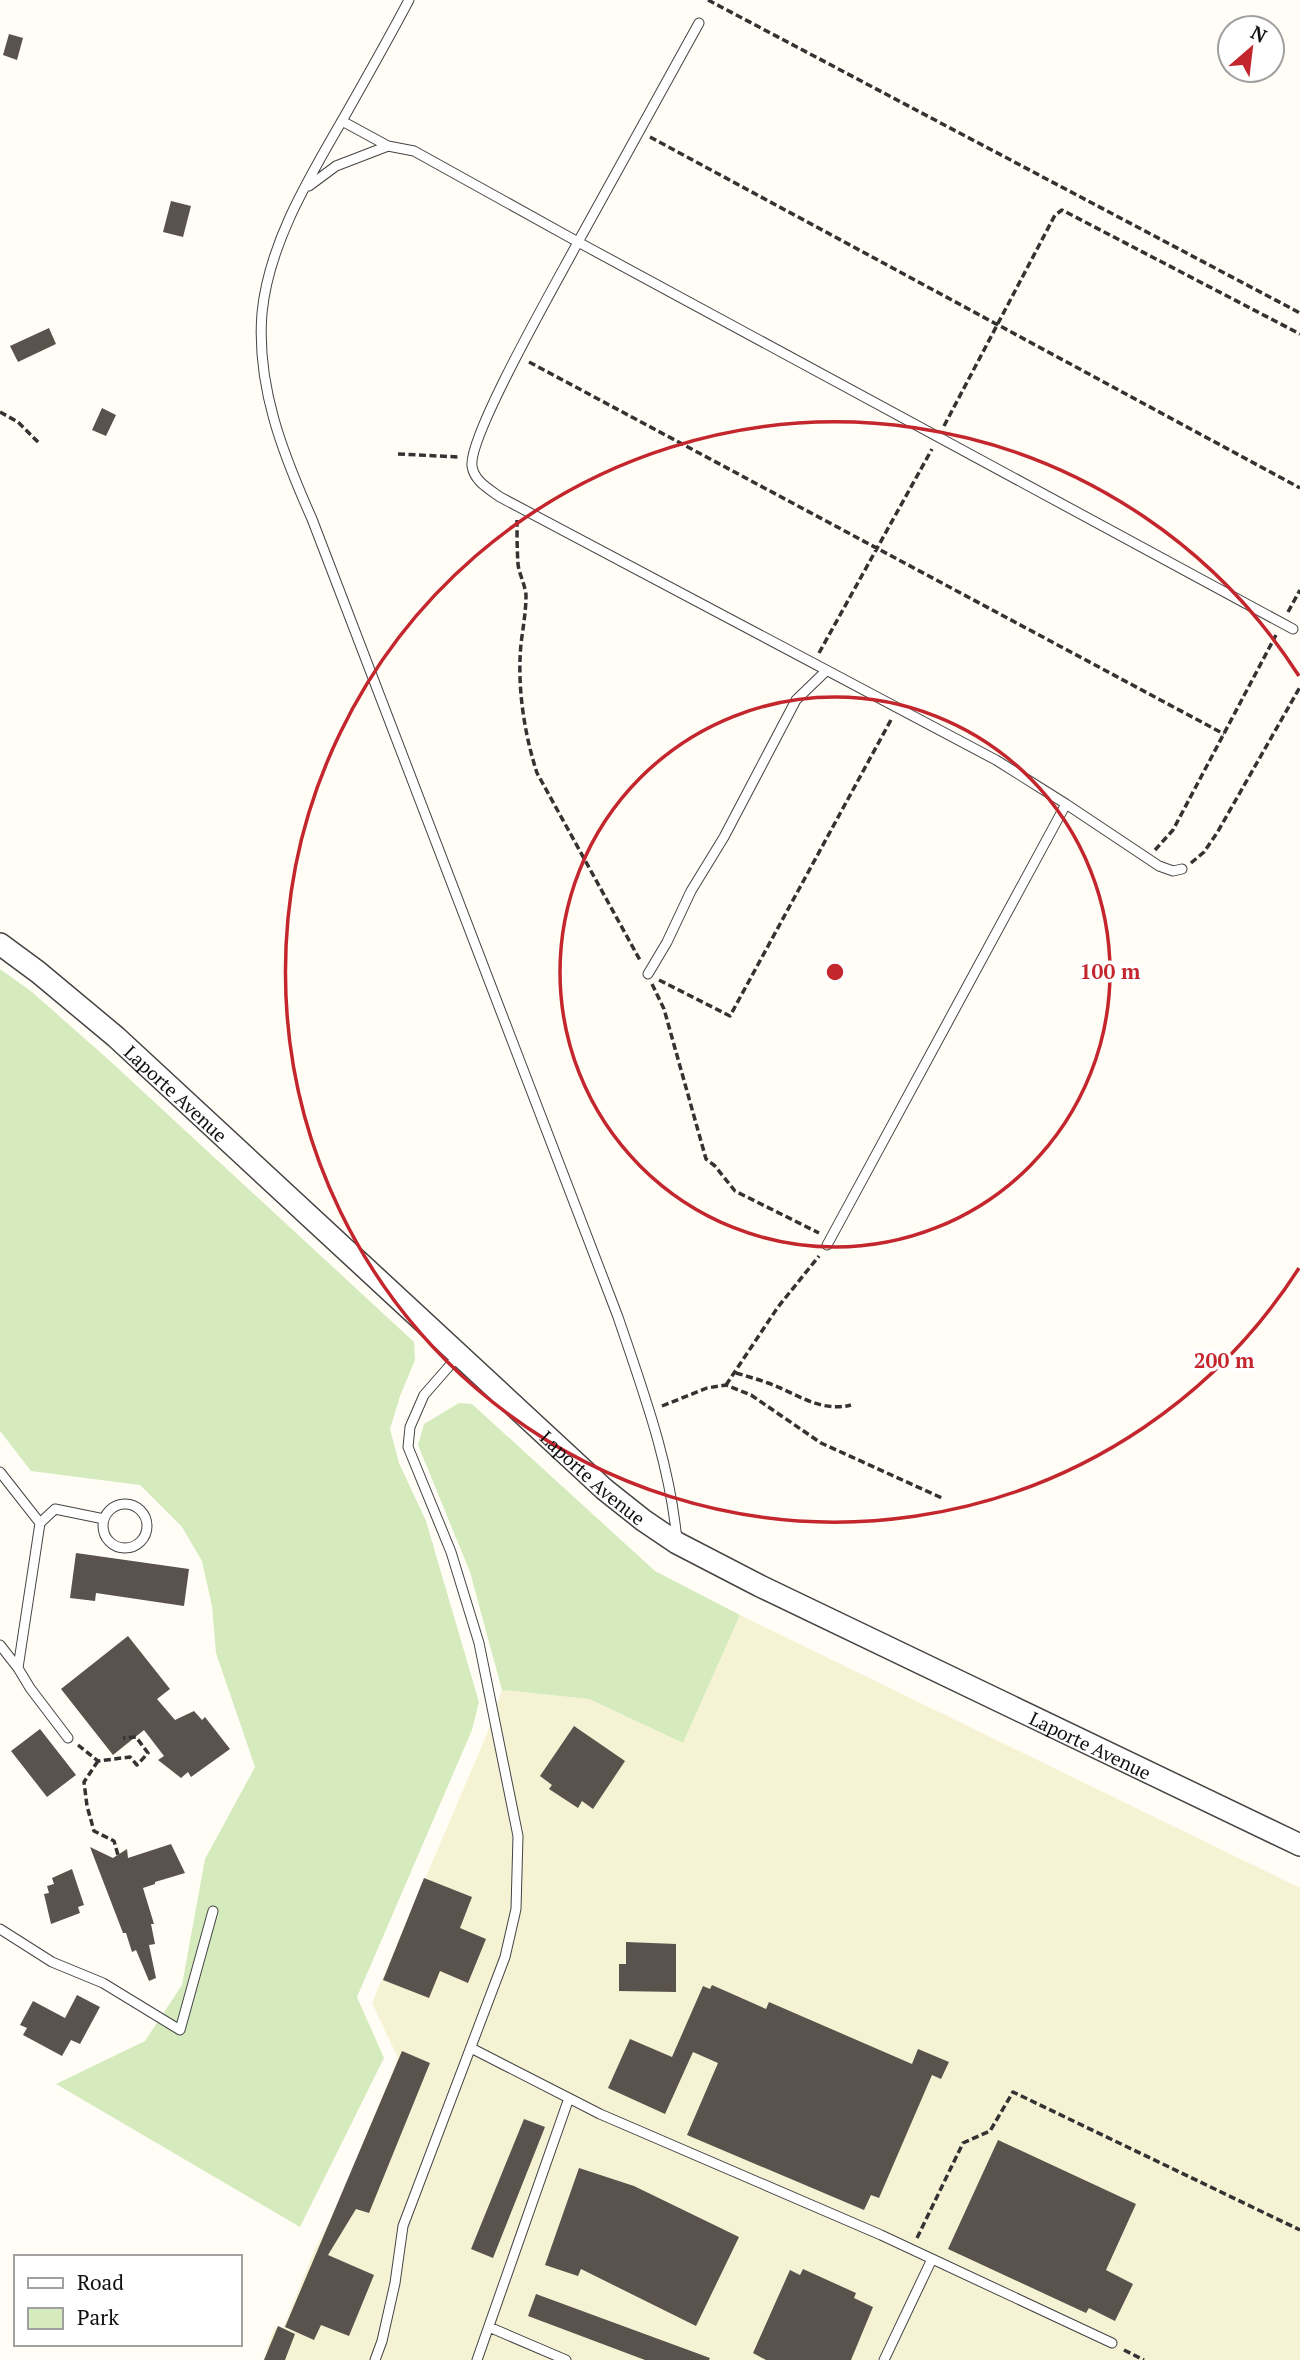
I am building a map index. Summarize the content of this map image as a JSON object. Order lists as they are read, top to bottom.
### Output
{
  "streets": {
    "street": ["Laporte Avenue"]
  },
  "legend": ["Road", "Park"],
  "north": "top right",
  "rings": ["100 m", "200 m"]
}
